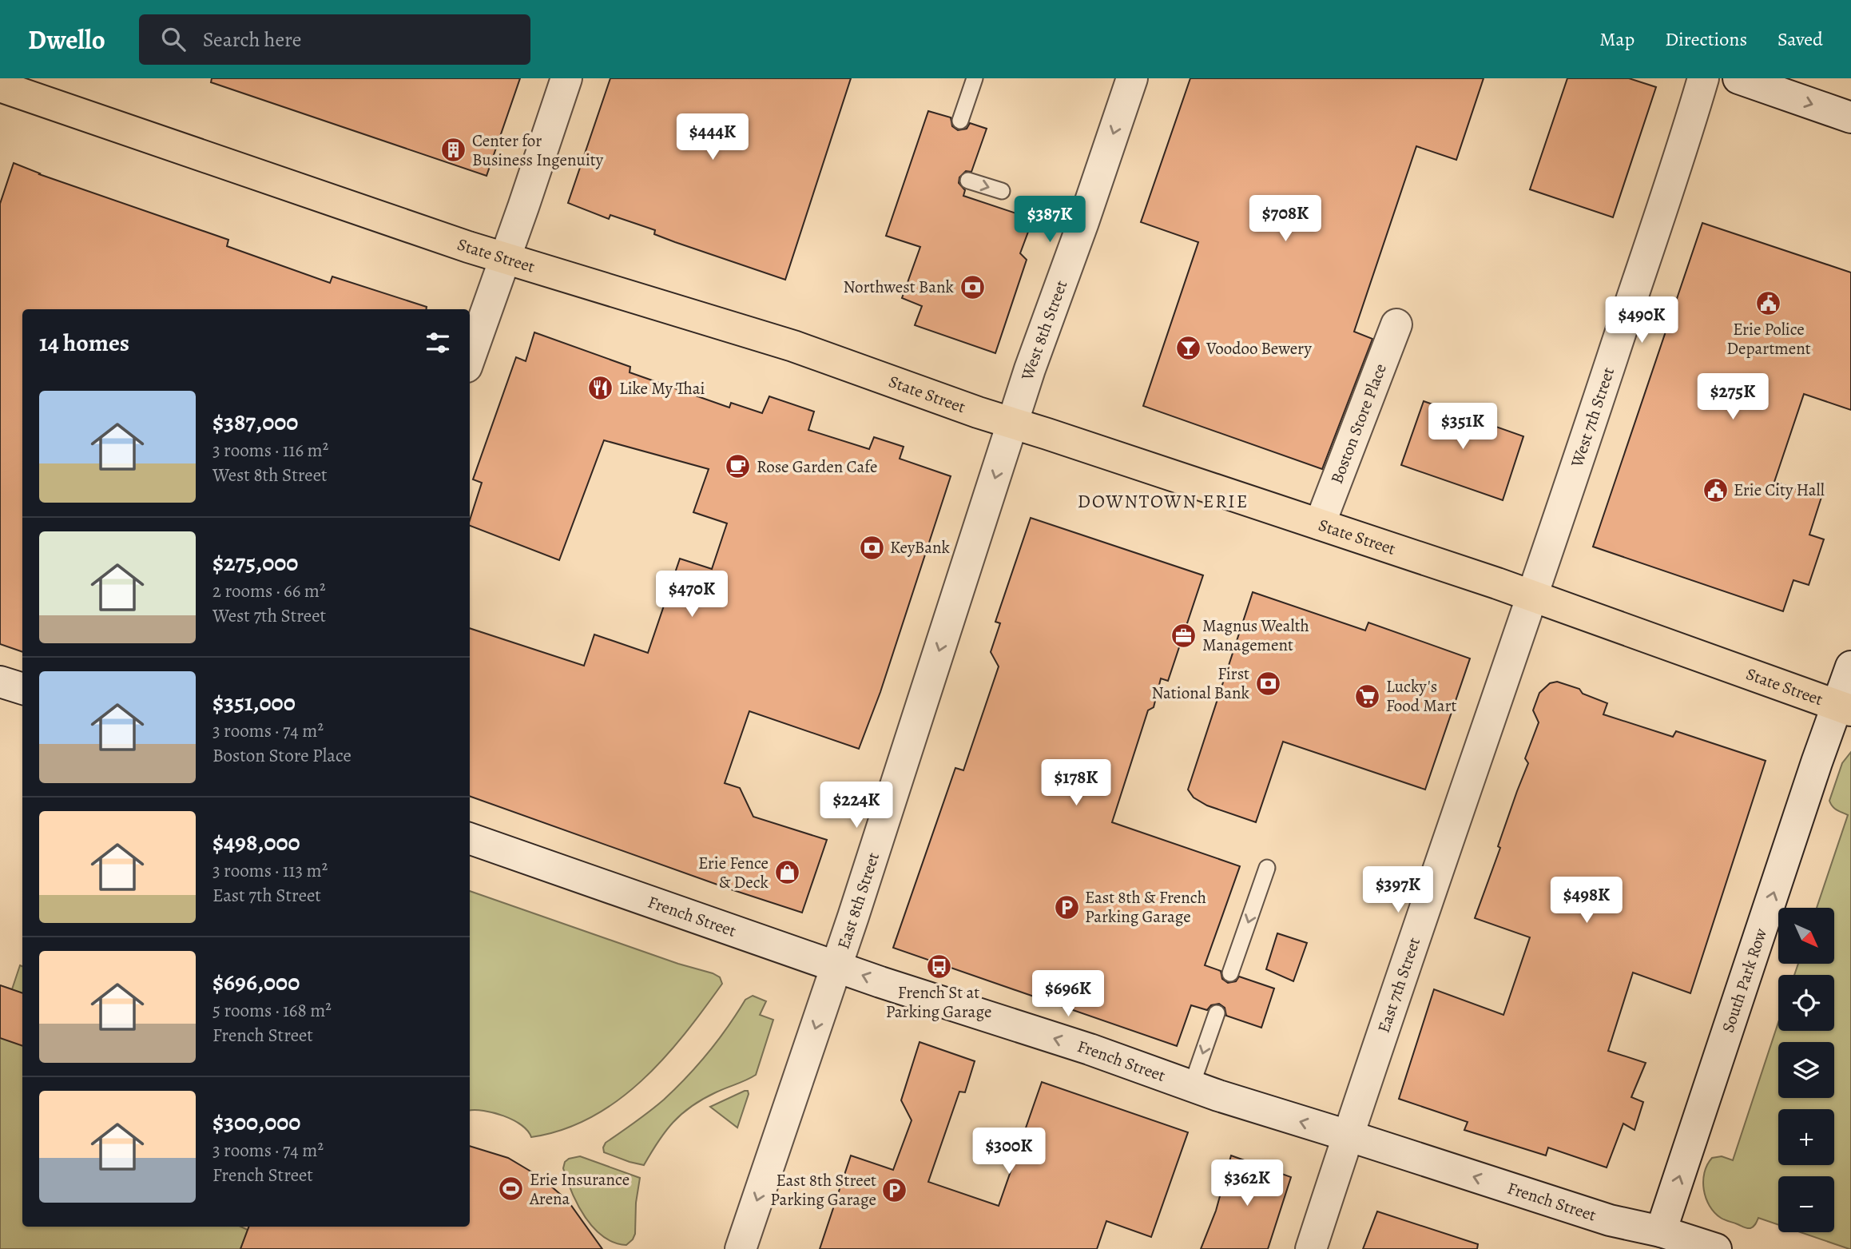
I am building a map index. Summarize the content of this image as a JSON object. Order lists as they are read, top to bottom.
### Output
{
  "streets": {
    "main road": ["State Street"],
    "street": [
      "West 8th Street",
      "West 7th Street",
      "Boston Store Place",
      "East 8th Street",
      "French Street",
      "South Park Row",
      "East 7th Street"
    ]
  },
  "crossings": [
    ["State Street", "West 8th Street"],
    ["State Street", "West 7th Street"],
    ["State Street", "Boston Store Place"],
    ["State Street", "East 8th Street"],
    ["State Street", "South Park Row"],
    ["State Street", "East 7th Street"],
    ["West 8th Street", "East 8th Street"],
    ["West 7th Street", "East 7th Street"],
    ["East 8th Street", "French Street"],
    ["French Street", "South Park Row"],
    ["French Street", "East 7th Street"]
  ],
  "one_way": [
    "West 8th Street",
    "East 8th Street",
    "French Street",
    "South Park Row"
  ],
  "districts": ["DOWNTOWN ERIE"],
  "places": {
    "building": ["Center for Business Ingenuity"],
    "bank": ["Northwest Bank", "KeyBank", "First National Bank"],
    "public building": ["Erie Police Department", "Erie City Hall"],
    "bar": ["Voodoo Bewery"],
    "restaurant": ["Like My Thai"],
    "cafe": ["Rose Garden Cafe"],
    "office": ["Magnus Wealth Management"],
    "supermarket": ["Lucky's Food Mart"],
    "shop": ["Erie Fence & Deck"],
    "parking": ["East 8th & French Parking Garage", "East 8th Street Parking Garage"],
    "bus stop": ["French St at Parking Garage"],
    "sports": ["Erie Insurance Arena"]
  },
  "north": "bottom right",
  "page": {
    "header": "Dwello",
    "search": "Search here",
    "nav": ["Map", "Directions", "Saved"],
    "price": [
      "$444K",
      "$708K",
      "$387K",
      "$490K",
      "$275K",
      "$351K",
      "$470K",
      "$178K",
      "$224K",
      "$397K",
      "$498K",
      "$696K",
      "$300K",
      "$362K"
    ],
    "heading": "14 homes",
    "list": [
      {
        "name": "$387,000",
        "note": "3 rooms · 116 m² · West 8th Street"
      },
      {
        "name": "$275,000",
        "note": "2 rooms · 66 m² · West 7th Street"
      },
      {
        "name": "$351,000",
        "note": "3 rooms · 74 m² · Boston Store Place"
      },
      {
        "name": "$498,000",
        "note": "3 rooms · 113 m² · East 7th Street"
      },
      {
        "name": "$696,000",
        "note": "5 rooms · 168 m² · French Street"
      },
      {
        "name": "$300,000",
        "note": "3 rooms · 74 m² · French Street"
      }
    ],
    "map_buttons": ["+", "−"]
  }
}
